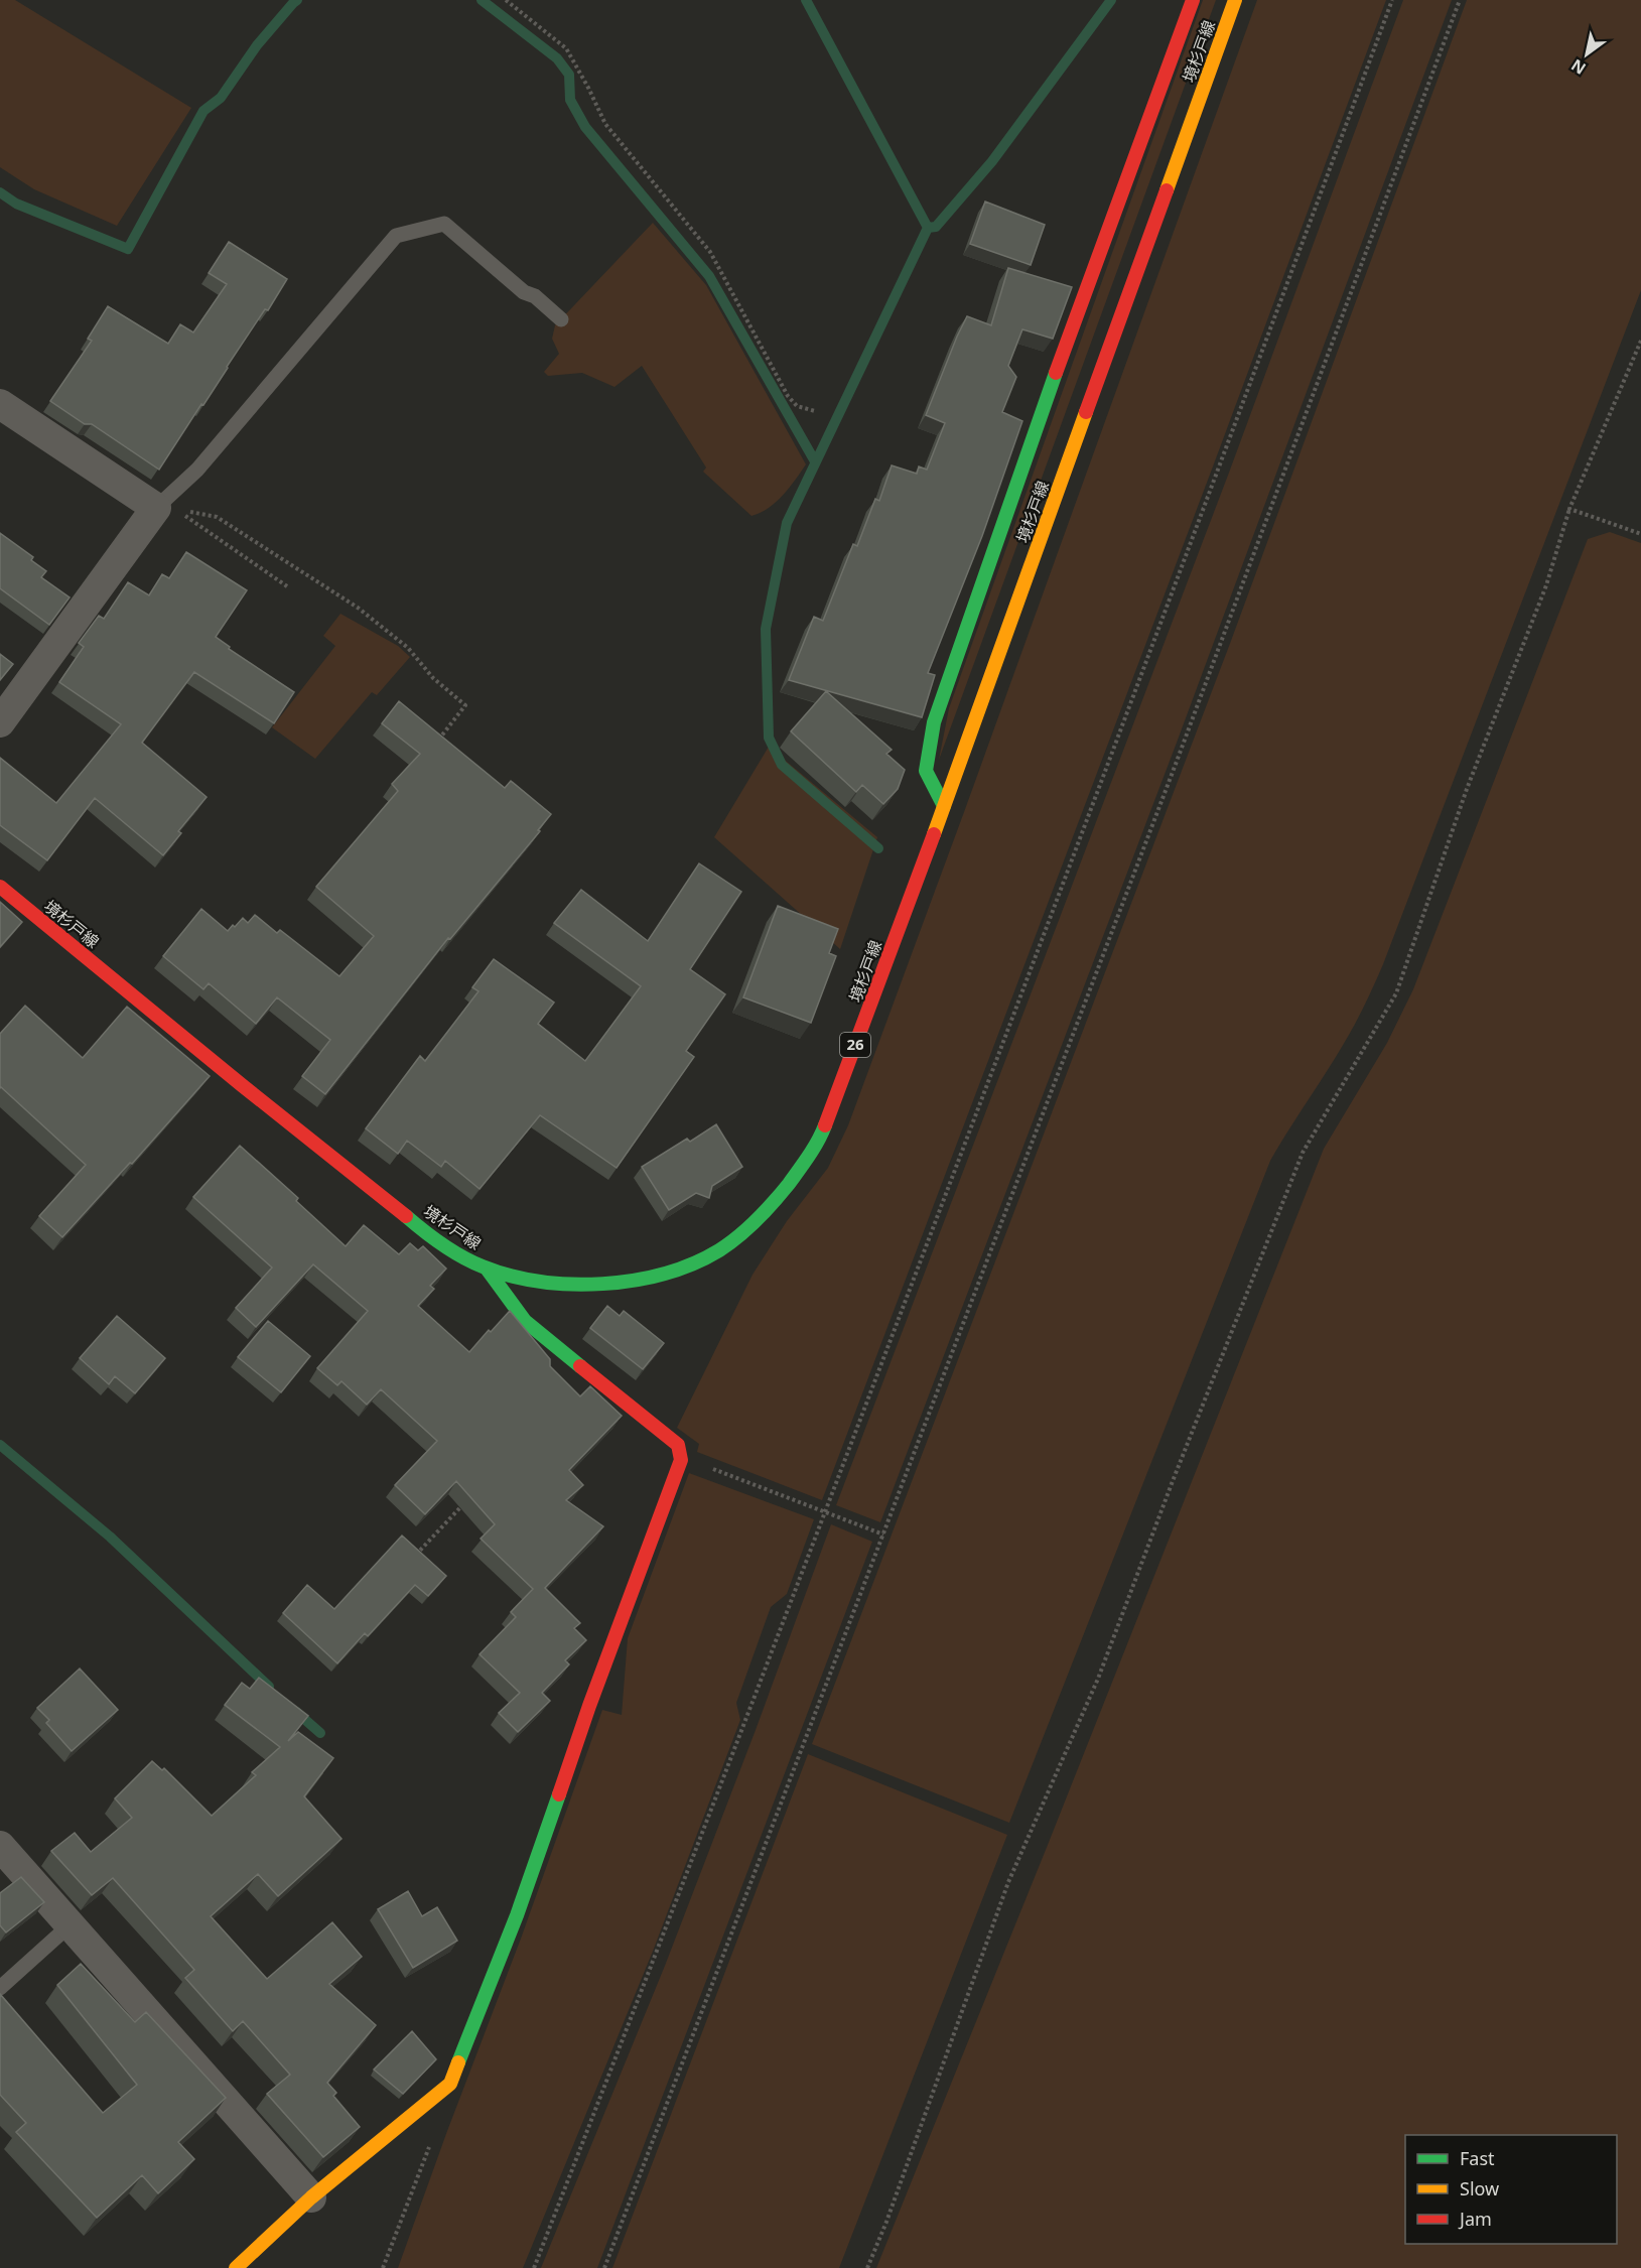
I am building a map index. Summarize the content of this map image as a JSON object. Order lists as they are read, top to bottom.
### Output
{
  "streets": {
    "main road": ["境杉戸線", "26"]
  },
  "legend": ["Fast", "Slow", "Jam"],
  "north": "bottom left"
}
